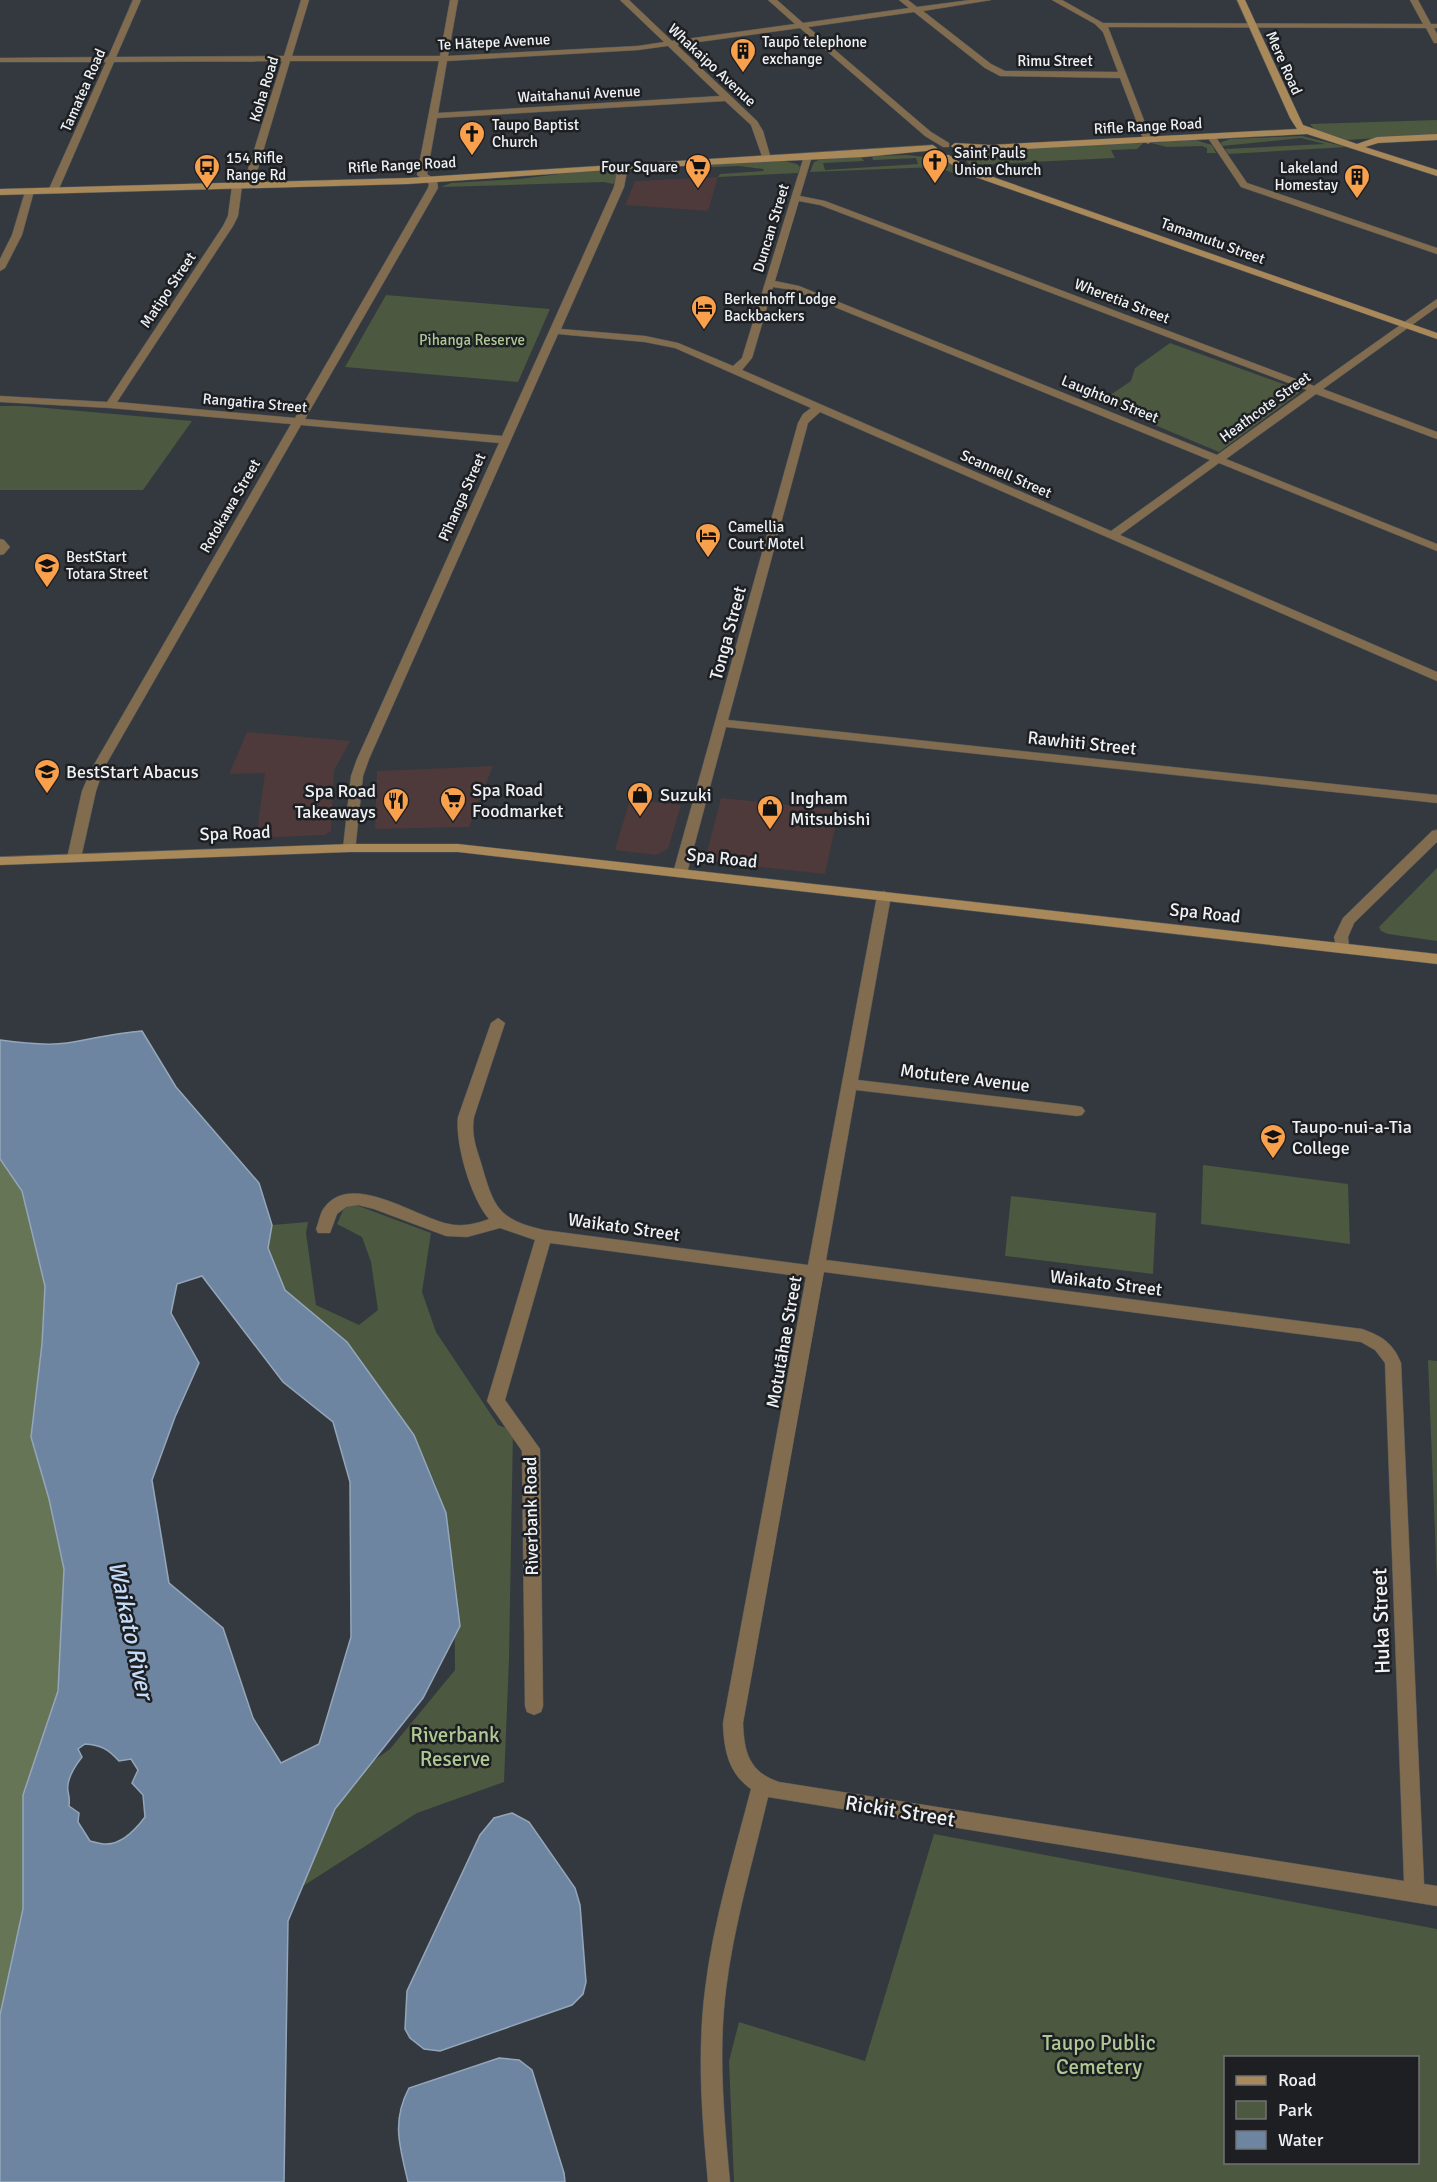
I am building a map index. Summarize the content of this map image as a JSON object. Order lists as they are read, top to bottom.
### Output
{
  "streets": {
    "street": [
      "Te Hātepe Avenue",
      "Rimu Street",
      "Mere Road",
      "Whakaipo Avenue",
      "Koha Road",
      "Tamatea Road",
      "Waitahanui Avenue",
      "Rifle Range Road",
      "Duncan Street",
      "Tamamutu Street",
      "Matipo Street",
      "Wheretia Street",
      "Laughton Street",
      "Rangatira Street",
      "Heathcote Street",
      "Scannell Street",
      "Pīhanga Street",
      "Rotokawa Street",
      "Tonga Street",
      "Rawhiti Street",
      "Spa Road",
      "Motutere Avenue",
      "Waikato Street",
      "Motutāhae Street",
      "Riverbank Road",
      "Huka Street",
      "Rickit Street"
    ]
  },
  "crossings": [
    ["Te Hātepe Avenue", "Rimu Street"],
    ["Te Hātepe Avenue", "Whakaipo Avenue"],
    ["Te Hātepe Avenue", "Koha Road"],
    ["Te Hātepe Avenue", "Tamatea Road"],
    ["Te Hātepe Avenue", "Tamamutu Street"],
    ["Mere Road", "Rifle Range Road"],
    ["Whakaipo Avenue", "Waitahanui Avenue"],
    ["Whakaipo Avenue", "Rifle Range Road"],
    ["Koha Road", "Rifle Range Road"],
    ["Tamatea Road", "Rifle Range Road"],
    ["Rifle Range Road", "Duncan Street"],
    ["Rifle Range Road", "Tamamutu Street"],
    ["Rifle Range Road", "Matipo Street"],
    ["Rifle Range Road", "Pīhanga Street"],
    ["Rifle Range Road", "Rotokawa Street"],
    ["Duncan Street", "Wheretia Street"],
    ["Duncan Street", "Laughton Street"],
    ["Duncan Street", "Scannell Street"],
    ["Tamamutu Street", "Heathcote Street"],
    ["Matipo Street", "Rangatira Street"],
    ["Wheretia Street", "Heathcote Street"],
    ["Laughton Street", "Heathcote Street"],
    ["Rangatira Street", "Pīhanga Street"],
    ["Rangatira Street", "Rotokawa Street"],
    ["Heathcote Street", "Scannell Street"],
    ["Scannell Street", "Pīhanga Street"],
    ["Scannell Street", "Tonga Street"],
    ["Pīhanga Street", "Spa Road"],
    ["Rotokawa Street", "Spa Road"],
    ["Tonga Street", "Rawhiti Street"],
    ["Tonga Street", "Spa Road"],
    ["Spa Road", "Motutāhae Street"],
    ["Motutere Avenue", "Motutāhae Street"],
    ["Waikato Street", "Motutāhae Street"],
    ["Waikato Street", "Riverbank Road"],
    ["Waikato Street", "Huka Street"],
    ["Motutāhae Street", "Rickit Street"],
    ["Huka Street", "Rickit Street"]
  ],
  "water": ["Waikato River"],
  "parks": ["Pihanga Reserve", "Riverbank Reserve", "Taupo Public Cemetery"],
  "places": {
    "building": ["Taupō telephone exchange", "Lakeland Homestay"],
    "church": ["Taupo Baptist Church", "Saint Pauls Union Church"],
    "bus stop": ["154 Rifle Range Rd"],
    "supermarket": ["Four Square", "Spa Road Foodmarket"],
    "hotel": ["Berkenhoff Lodge Backbackers", "Camellia Court Motel"],
    "school or university": ["BestStart Totara Street", "BestStart Abacus", "Taupo-nui-a-Tia College"],
    "shop": ["Suzuki", "Ingham Mitsubishi"],
    "restaurant": ["Spa Road Takeaways"]
  },
  "legend": ["Road", "Park", "Water"]
}
